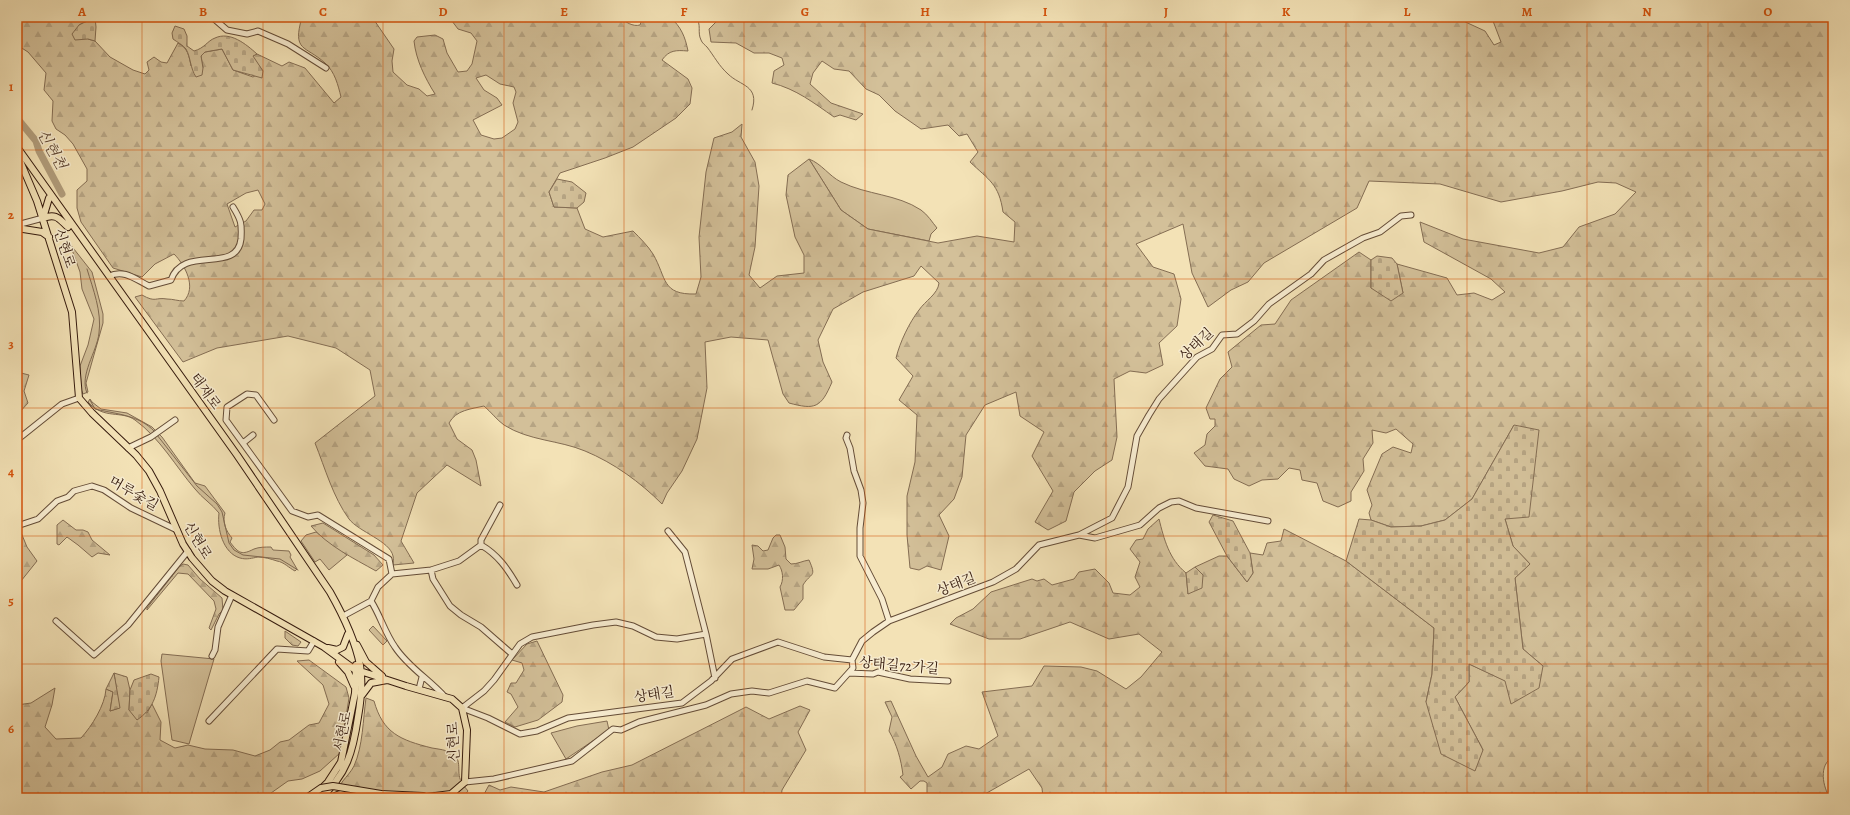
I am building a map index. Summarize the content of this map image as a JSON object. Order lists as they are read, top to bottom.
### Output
{
  "streets": {
    "main road": ["신현로", "태재로", "서현로"],
    "street": ["상태길", "머루숯길", "상태길72가길"]
  },
  "crossings": [
    ["신현로", "상태길"],
    ["신현로", "머루숯길"],
    ["신현로", "서현로"],
    ["태재로", "서현로"]
  ],
  "water": ["신현천"],
  "grid": {
    "columns": [
      "A",
      "B",
      "C",
      "D",
      "E",
      "F",
      "G",
      "H",
      "I",
      "J",
      "K",
      "L",
      "M",
      "N",
      "O"
    ],
    "rows": [
      "1",
      "2",
      "3",
      "4",
      "5",
      "6"
    ]
  }
}
